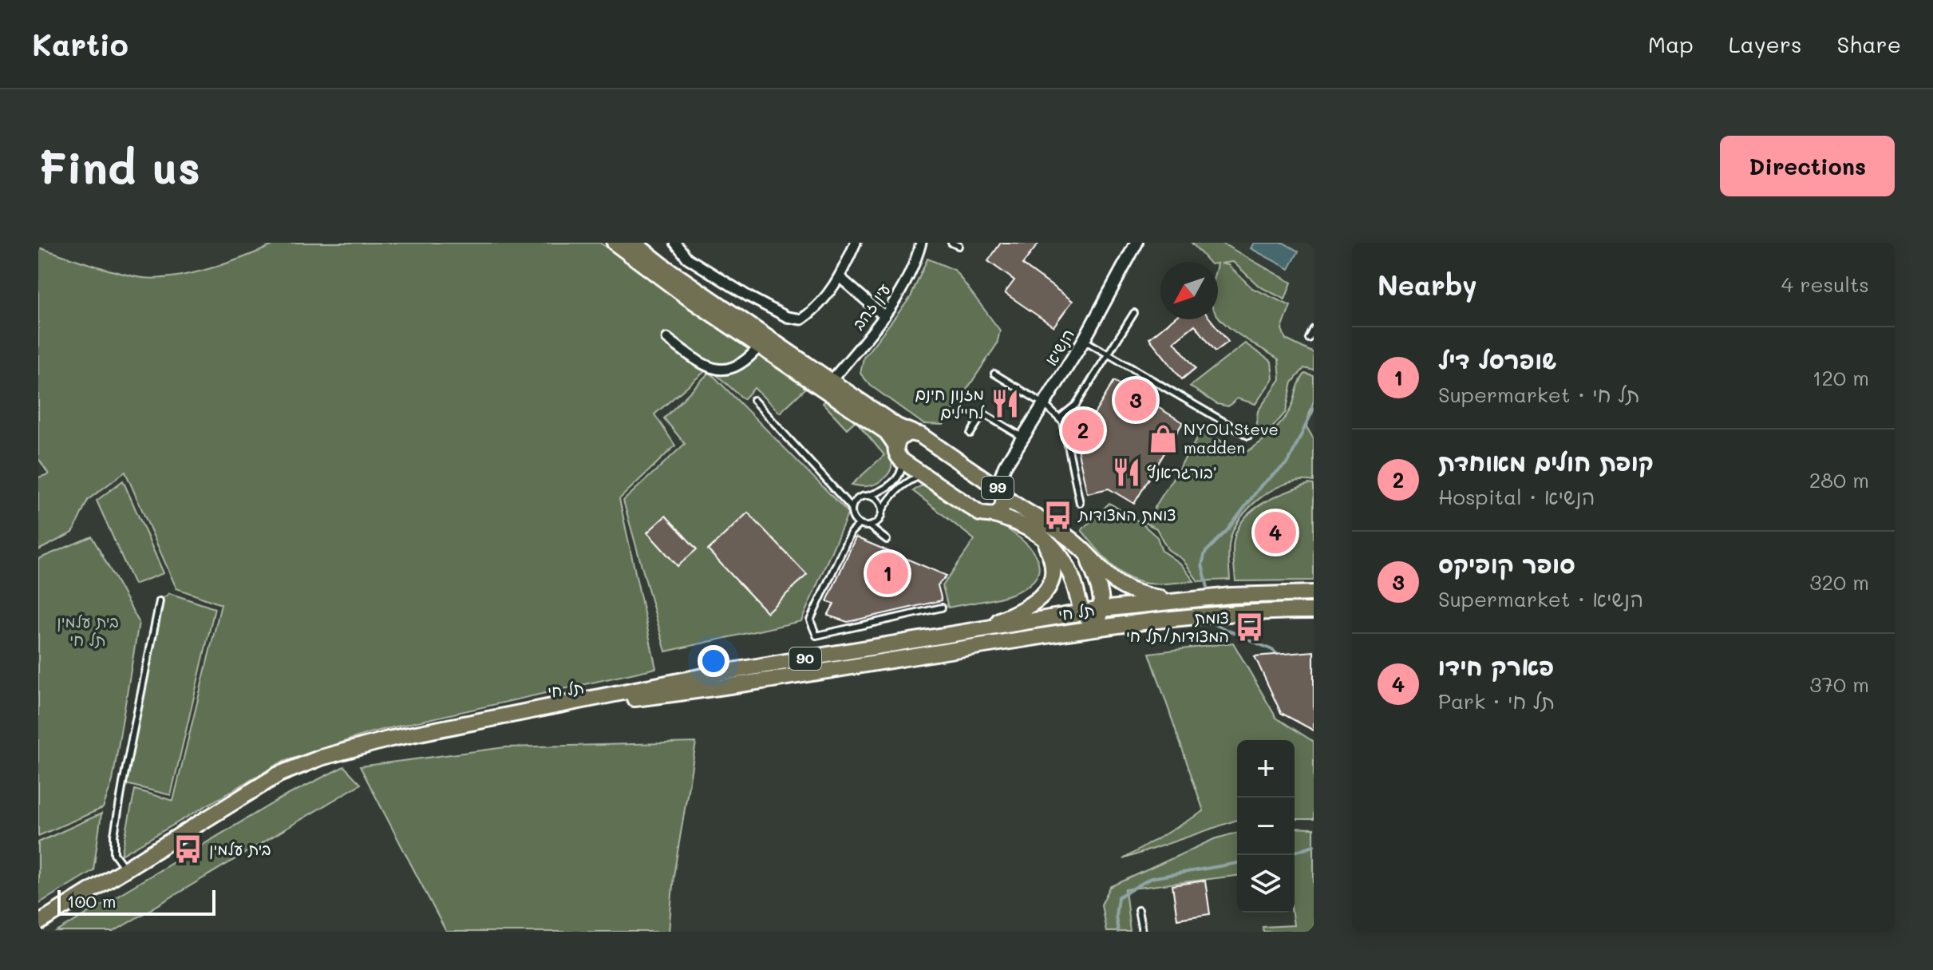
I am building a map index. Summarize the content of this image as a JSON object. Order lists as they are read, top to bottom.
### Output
{
  "streets": {
    "highway": ["99", "תל חי", "90"],
    "street": ["עין זהב", "הנשיא"]
  },
  "crossings": [
    ["עין זהב", "99"],
    ["הנשיא", "99"],
    ["99", "תל חי"],
    ["תל חי", "90"]
  ],
  "parks": ["בית עלמין תל חי"],
  "places": {
    "restaurant": ["מזנון חינם לחיילים", "בורגראנץ'"],
    "shop": ["NYOU Steve madden"],
    "bus stop": ["צומת המצודות", "צומת המצודות/תל חי", "בית עלמין"]
  },
  "scale_bar": "100 m",
  "north": "bottom left",
  "page": {
    "header": "Kartio",
    "nav": ["Map", "Layers", "Share"],
    "buttons": "Directions",
    "title": "Find us",
    "heading": ["Nearby", "4 results"],
    "list": [
      {
        "mark": "1",
        "name": "שופרסל דיל",
        "note": "Supermarket · תל חי",
        "value": "120 m"
      },
      {
        "mark": "2",
        "name": "קופת חולים מאוחדת",
        "note": "Hospital · הנשיא",
        "value": "280 m"
      },
      {
        "mark": "3",
        "name": "סופר קופיקס",
        "note": "Supermarket · הנשיא",
        "value": "320 m"
      },
      {
        "mark": "4",
        "name": "פארק חידו",
        "note": "Park · תל חי",
        "value": "370 m"
      }
    ],
    "pins": [
      "3",
      "2",
      "4",
      "1"
    ],
    "map_buttons": ["+", "−"],
    "scale": "100 m"
  }
}
